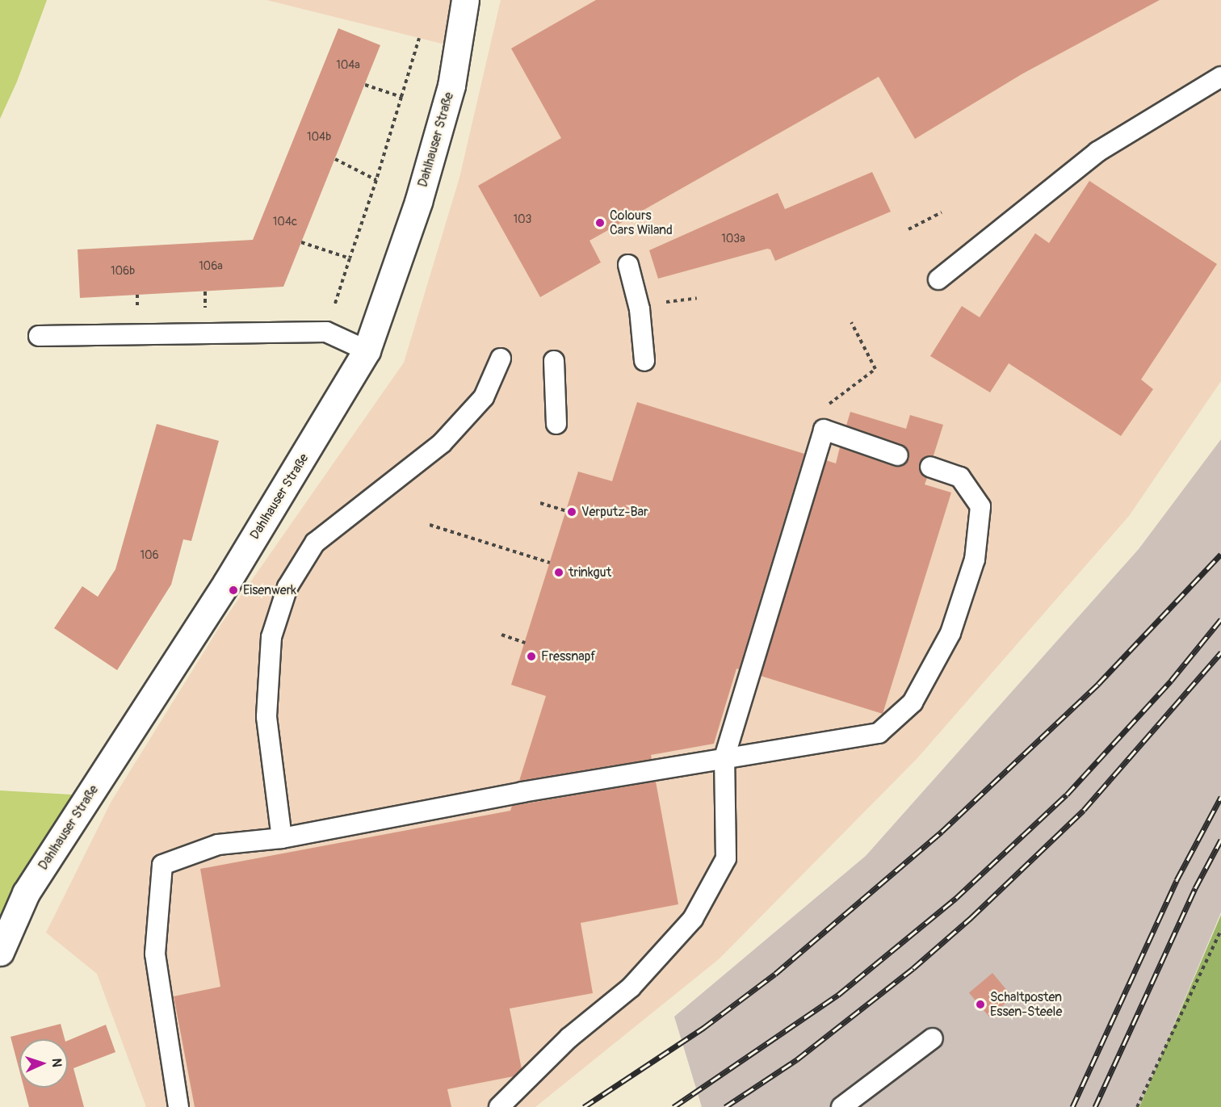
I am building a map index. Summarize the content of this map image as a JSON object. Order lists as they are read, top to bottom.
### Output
{
  "streets": {
    "street": ["Dahlhauser Straße"]
  },
  "places": [
    "Colours Cars Wiland",
    "Verputz-Bar",
    "trinkgut",
    "Eisenwerk",
    "Fressnapf",
    "Schaltposten Essen-Steele"
  ],
  "house_numbers": [
    "104a",
    "104b",
    "103",
    "104c",
    "103a",
    "106a",
    "106b",
    "106"
  ],
  "north": "right"
}
